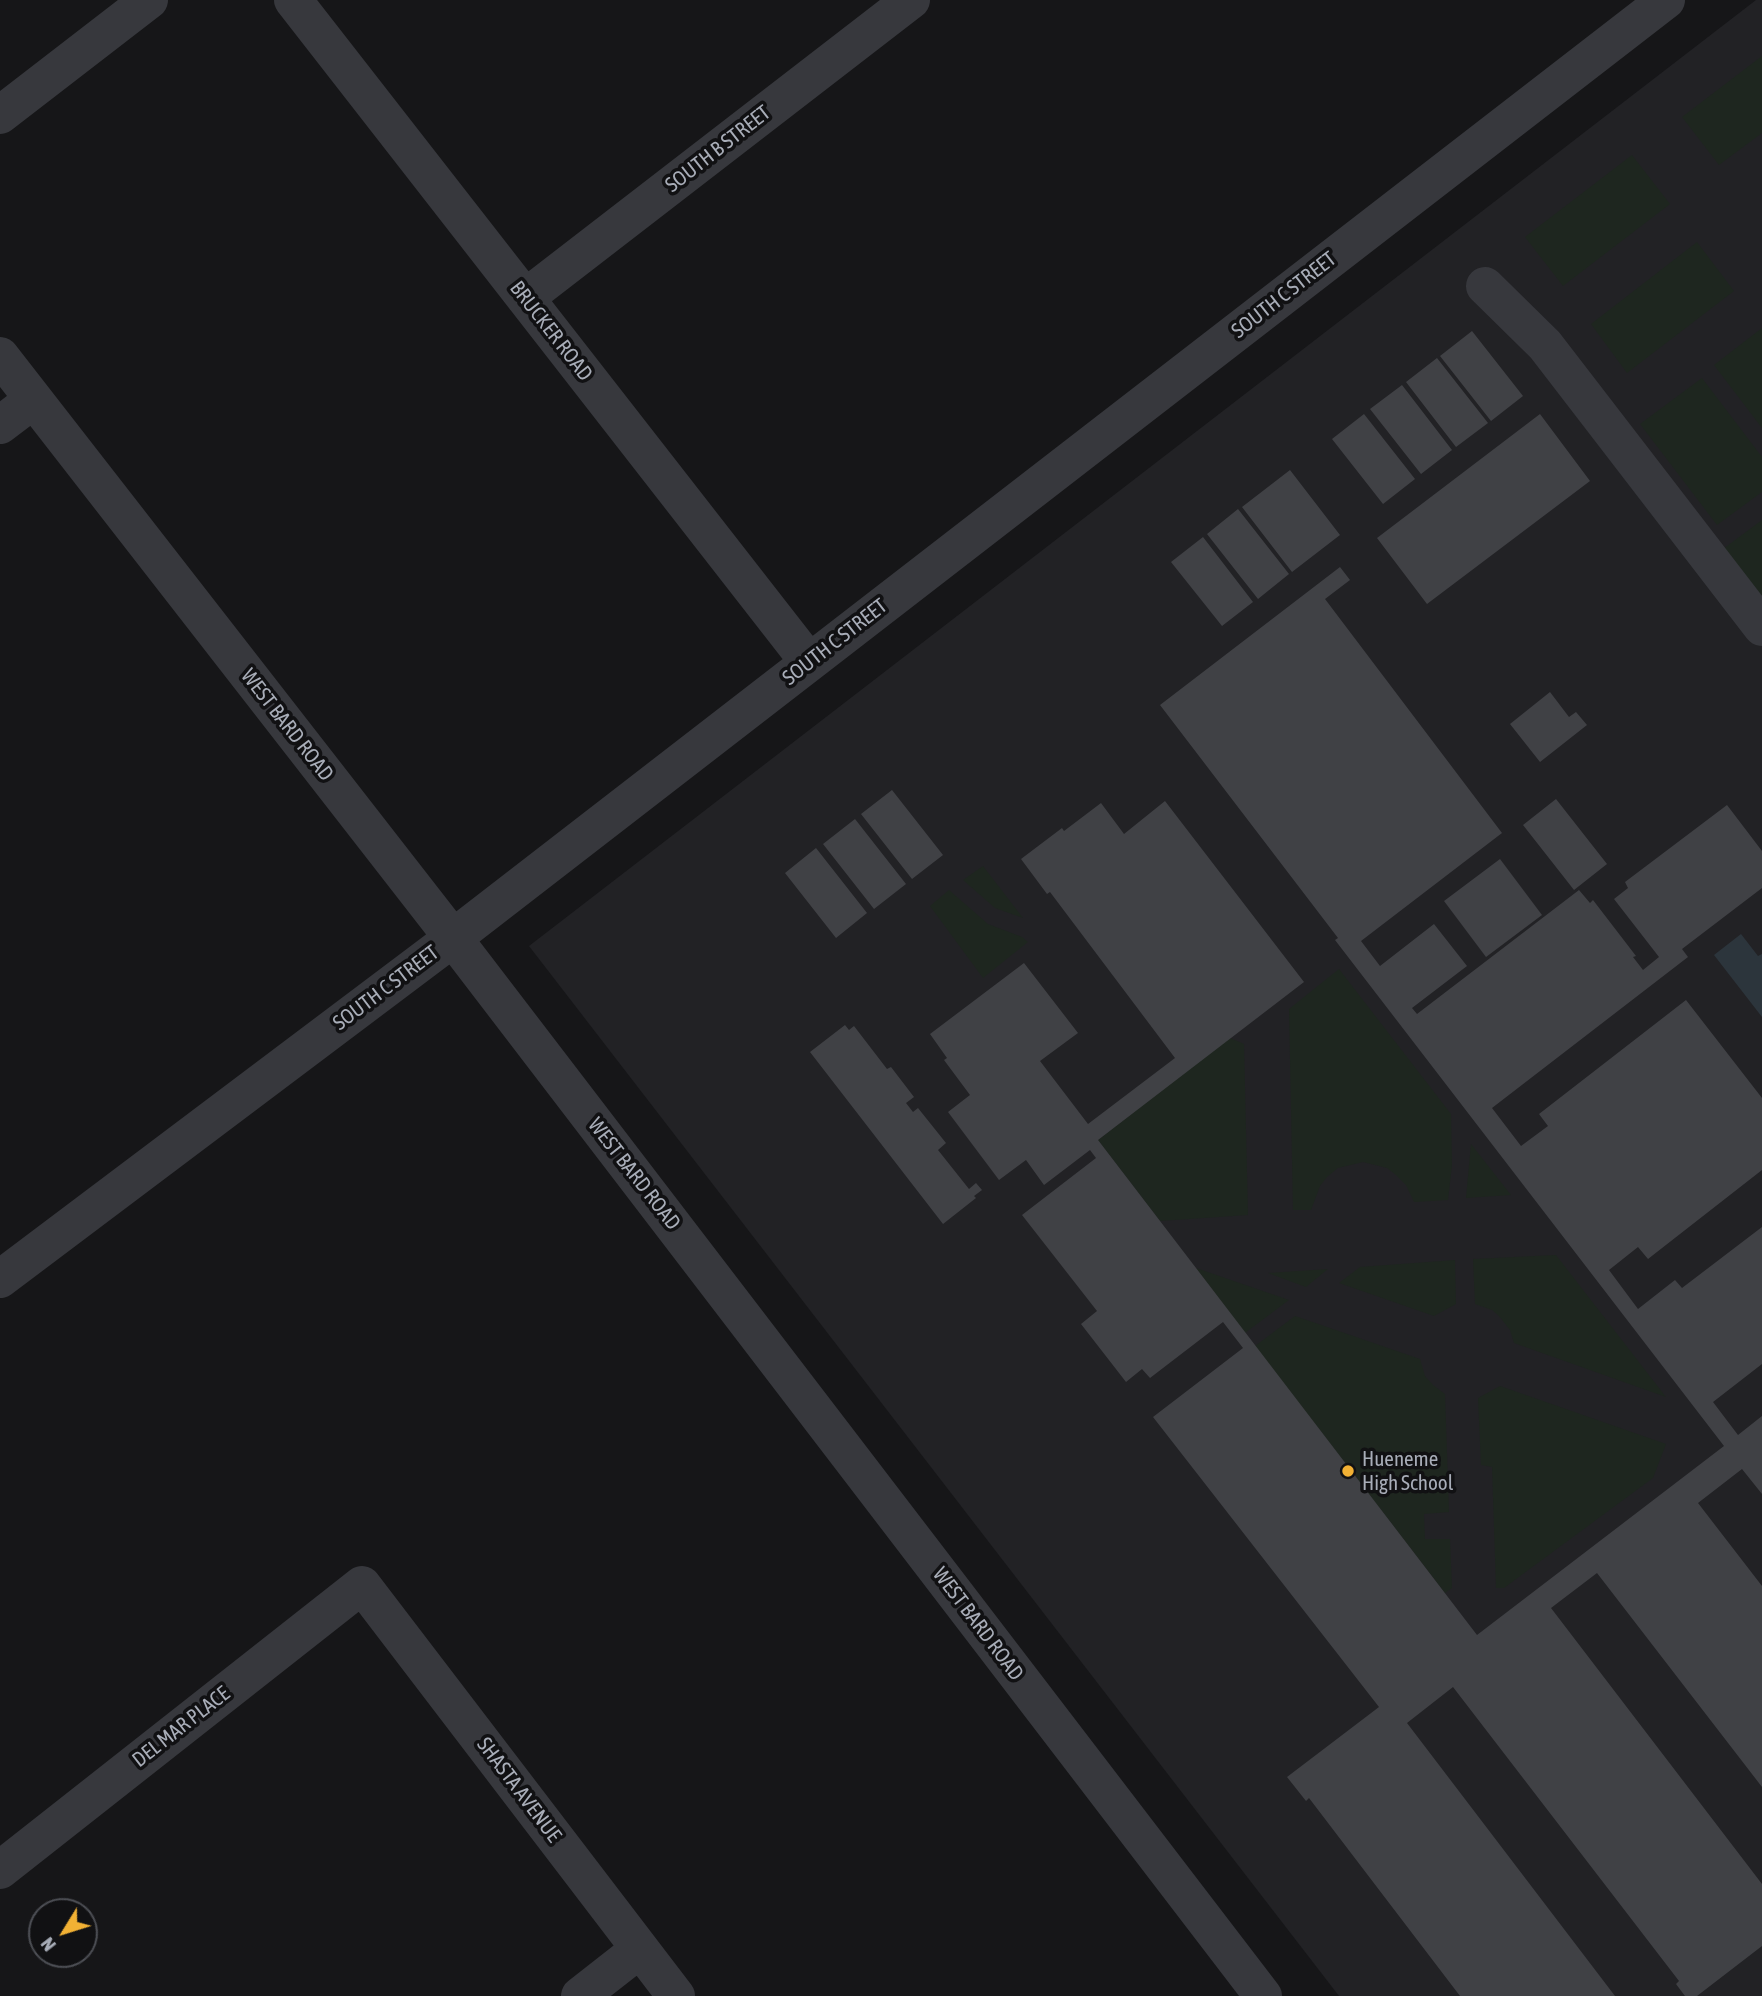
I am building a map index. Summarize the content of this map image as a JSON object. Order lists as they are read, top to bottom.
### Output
{
  "streets": {
    "street": [
      "SOUTH B STREET",
      "SOUTH C STREET",
      "BRUCKER ROAD",
      "WEST BARD ROAD",
      "DEL MAR PLACE",
      "SHASTA AVENUE"
    ]
  },
  "crossings": [
    ["SOUTH B STREET", "BRUCKER ROAD"],
    ["SOUTH C STREET", "BRUCKER ROAD"],
    ["SOUTH C STREET", "WEST BARD ROAD"],
    ["DEL MAR PLACE", "SHASTA AVENUE"]
  ],
  "places": ["Hueneme High School"],
  "north": "bottom left"
}
